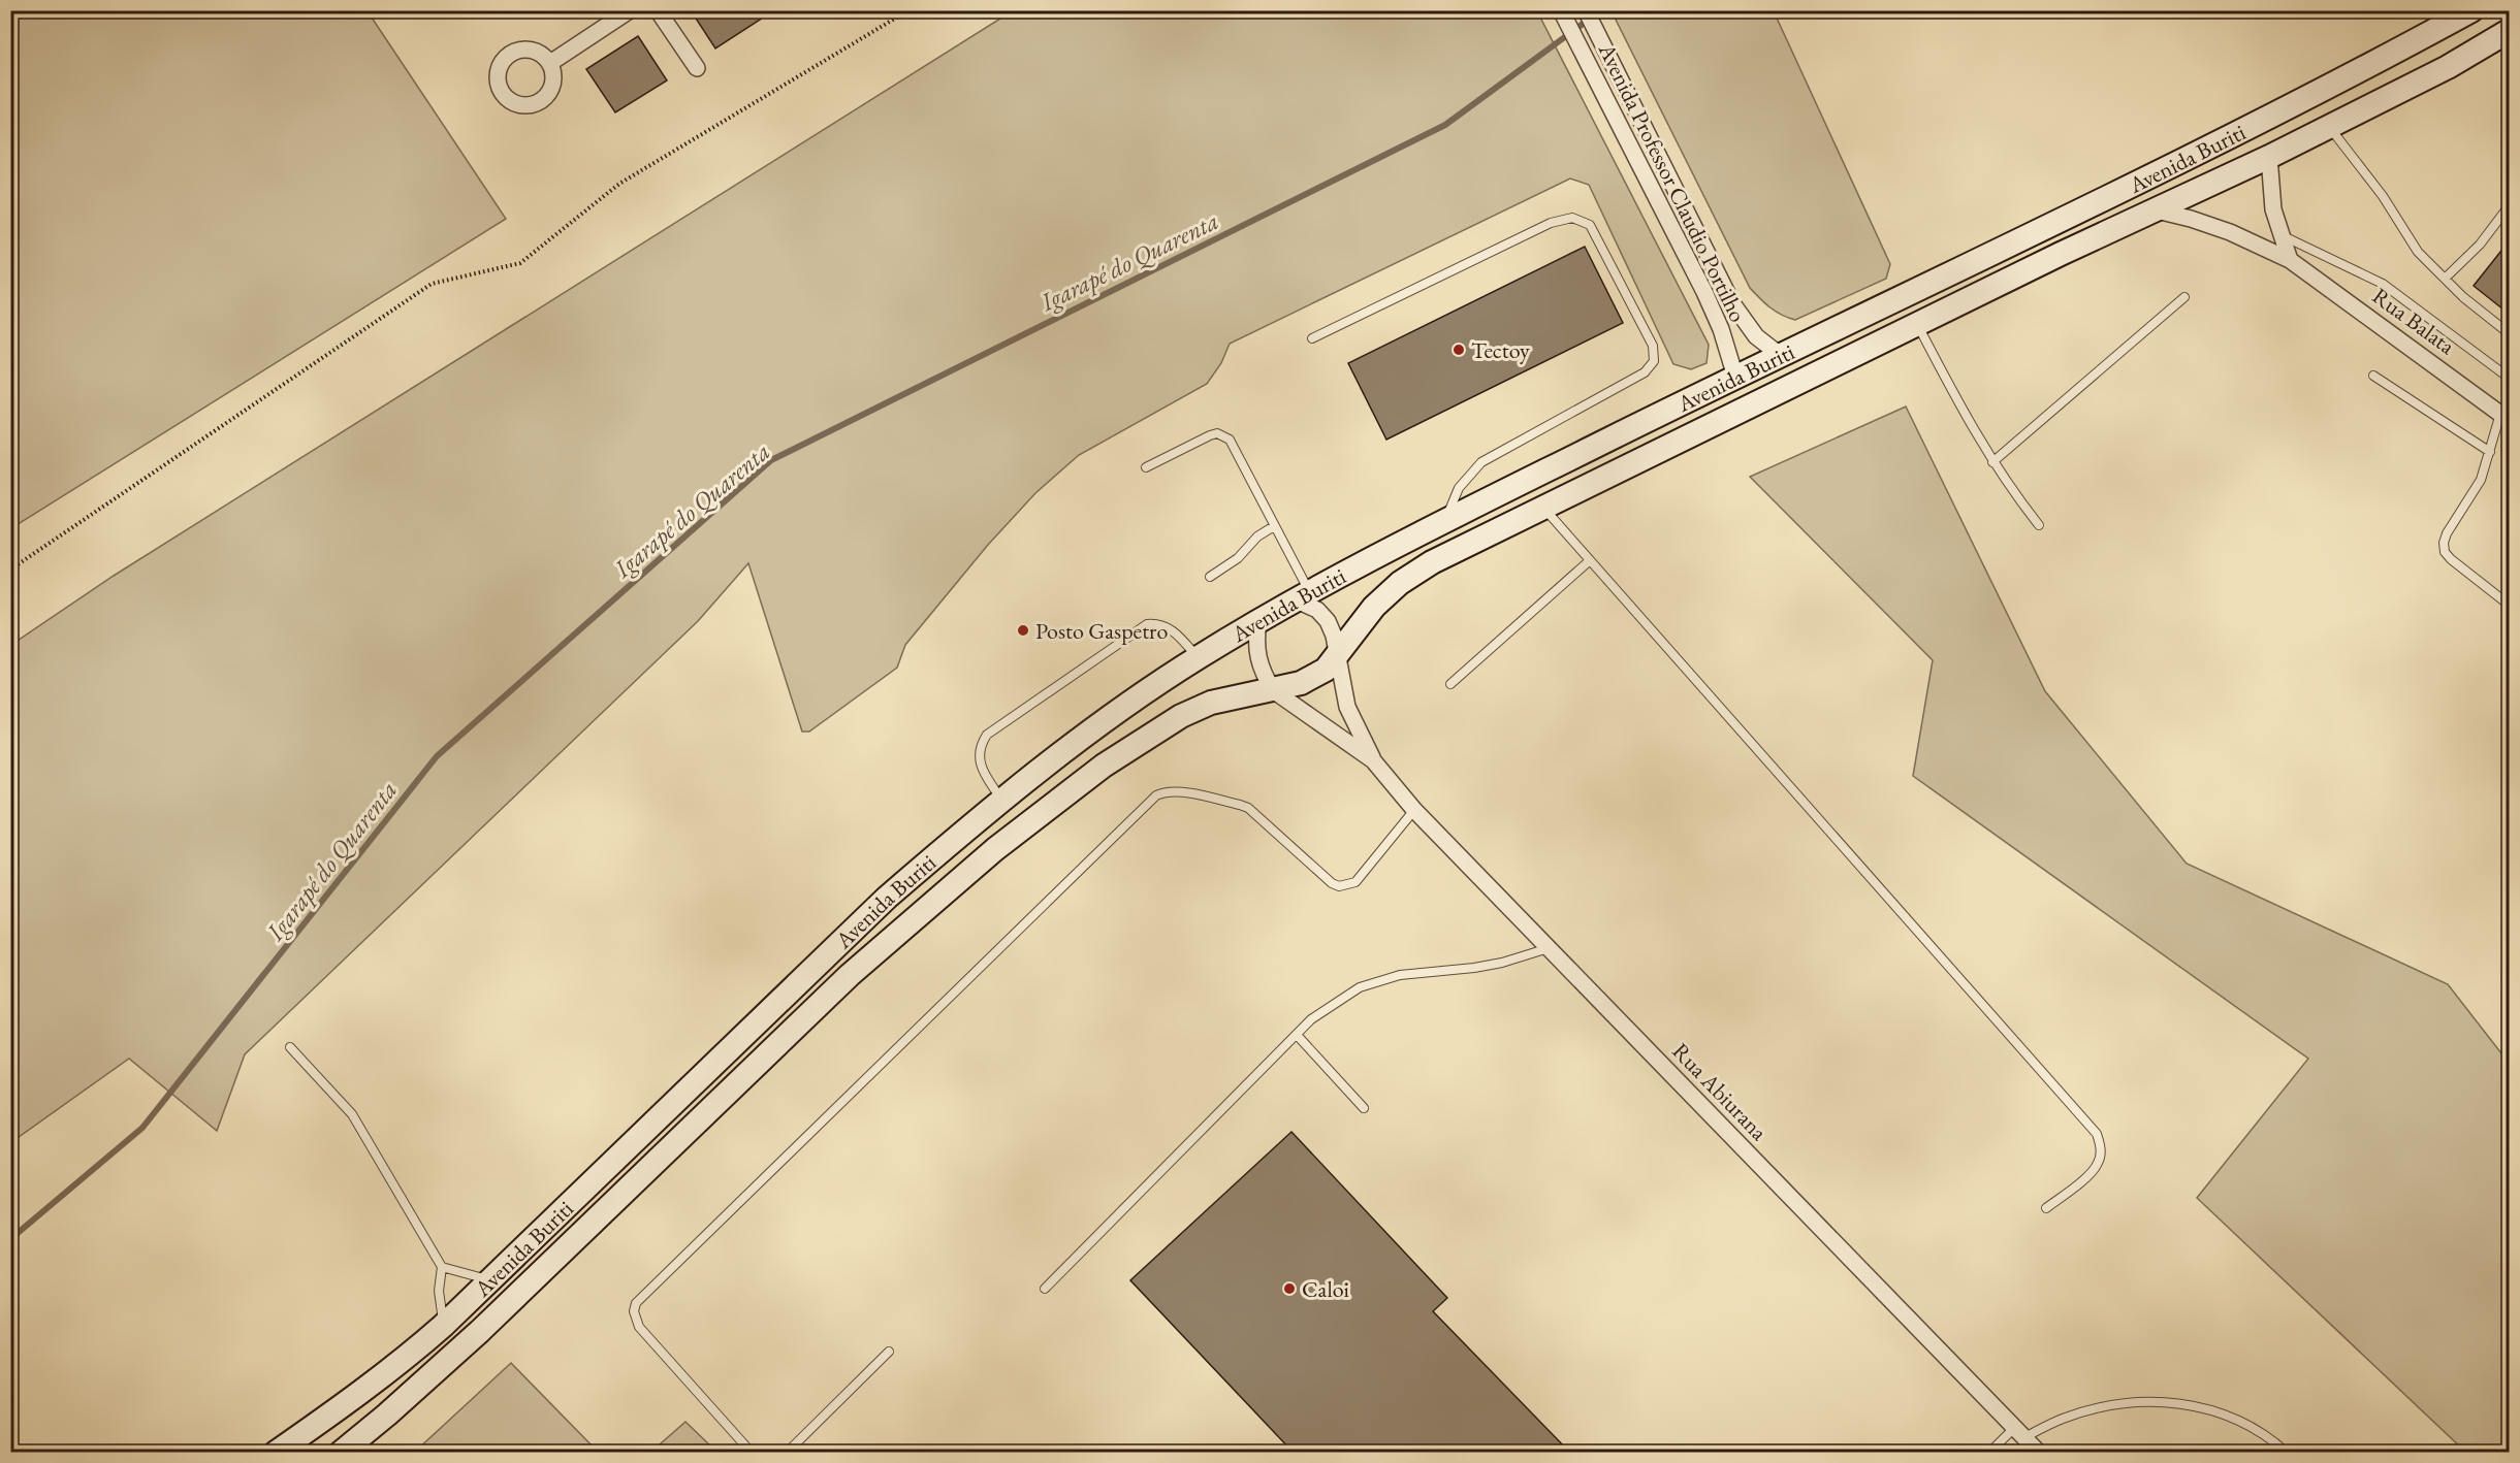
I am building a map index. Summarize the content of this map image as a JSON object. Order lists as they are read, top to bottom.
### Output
{
  "streets": {
    "main road": ["Avenida Buriti"],
    "street": ["Avenida Professor Claudio Portilho", "Rua Balata", "Rua Abiurana"]
  },
  "crossings": [
    ["Avenida Buriti", "Avenida Professor Claudio Portilho"],
    ["Avenida Buriti", "Rua Balata"],
    ["Avenida Buriti", "Rua Abiurana"]
  ],
  "water": ["Igarapé do Quarenta"],
  "places": ["Tectoy", "Posto Gaspetro", "Caloi"]
}
